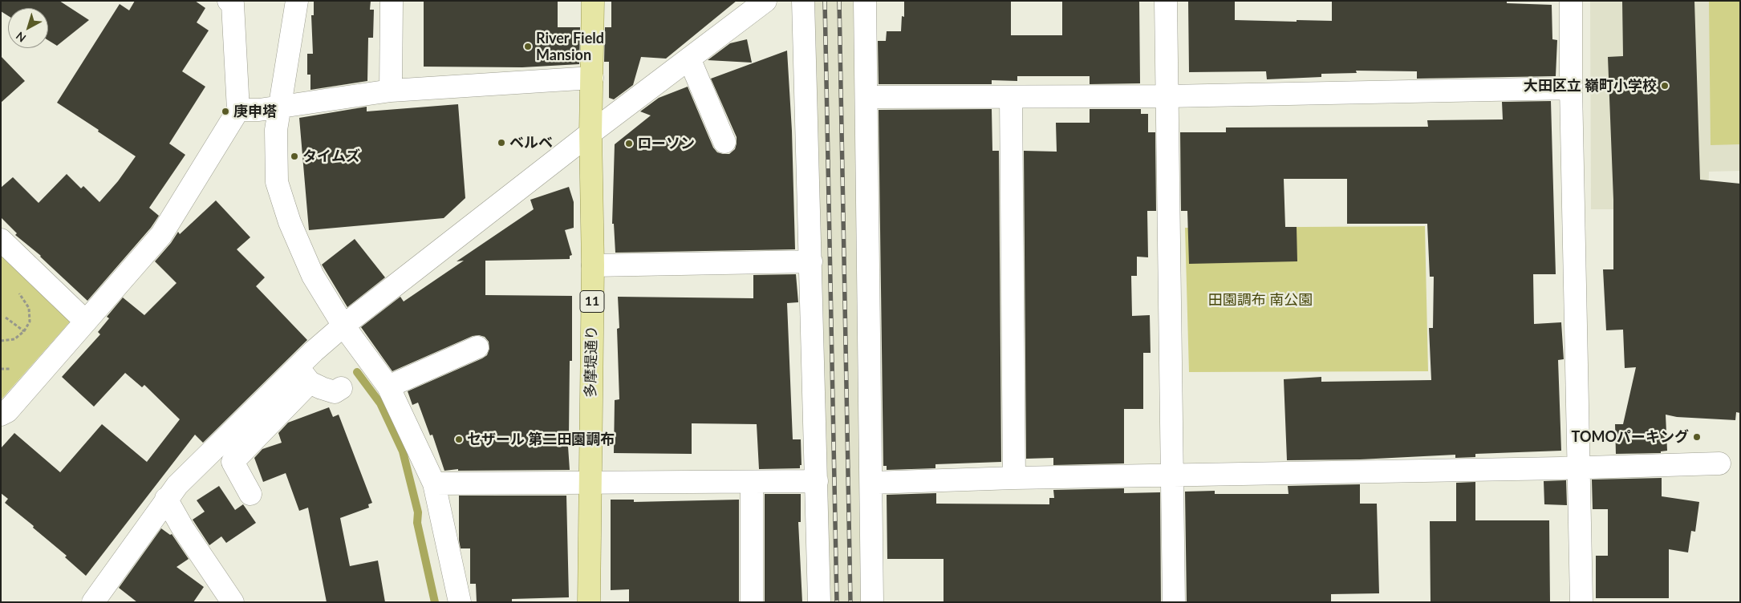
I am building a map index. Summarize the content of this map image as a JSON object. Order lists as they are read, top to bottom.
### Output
{
  "streets": {
    "main road": ["11", "多摩堤通り"]
  },
  "parks": ["田園調布 南公園"],
  "places": [
    "River Field Mansion",
    "大田区立 嶺町小学校",
    "庚申塔",
    "ベルベ",
    "ローソン",
    "タイムズ",
    "TOMOパーキング",
    "セザール 第二田園調布"
  ],
  "north": "bottom left"
}
